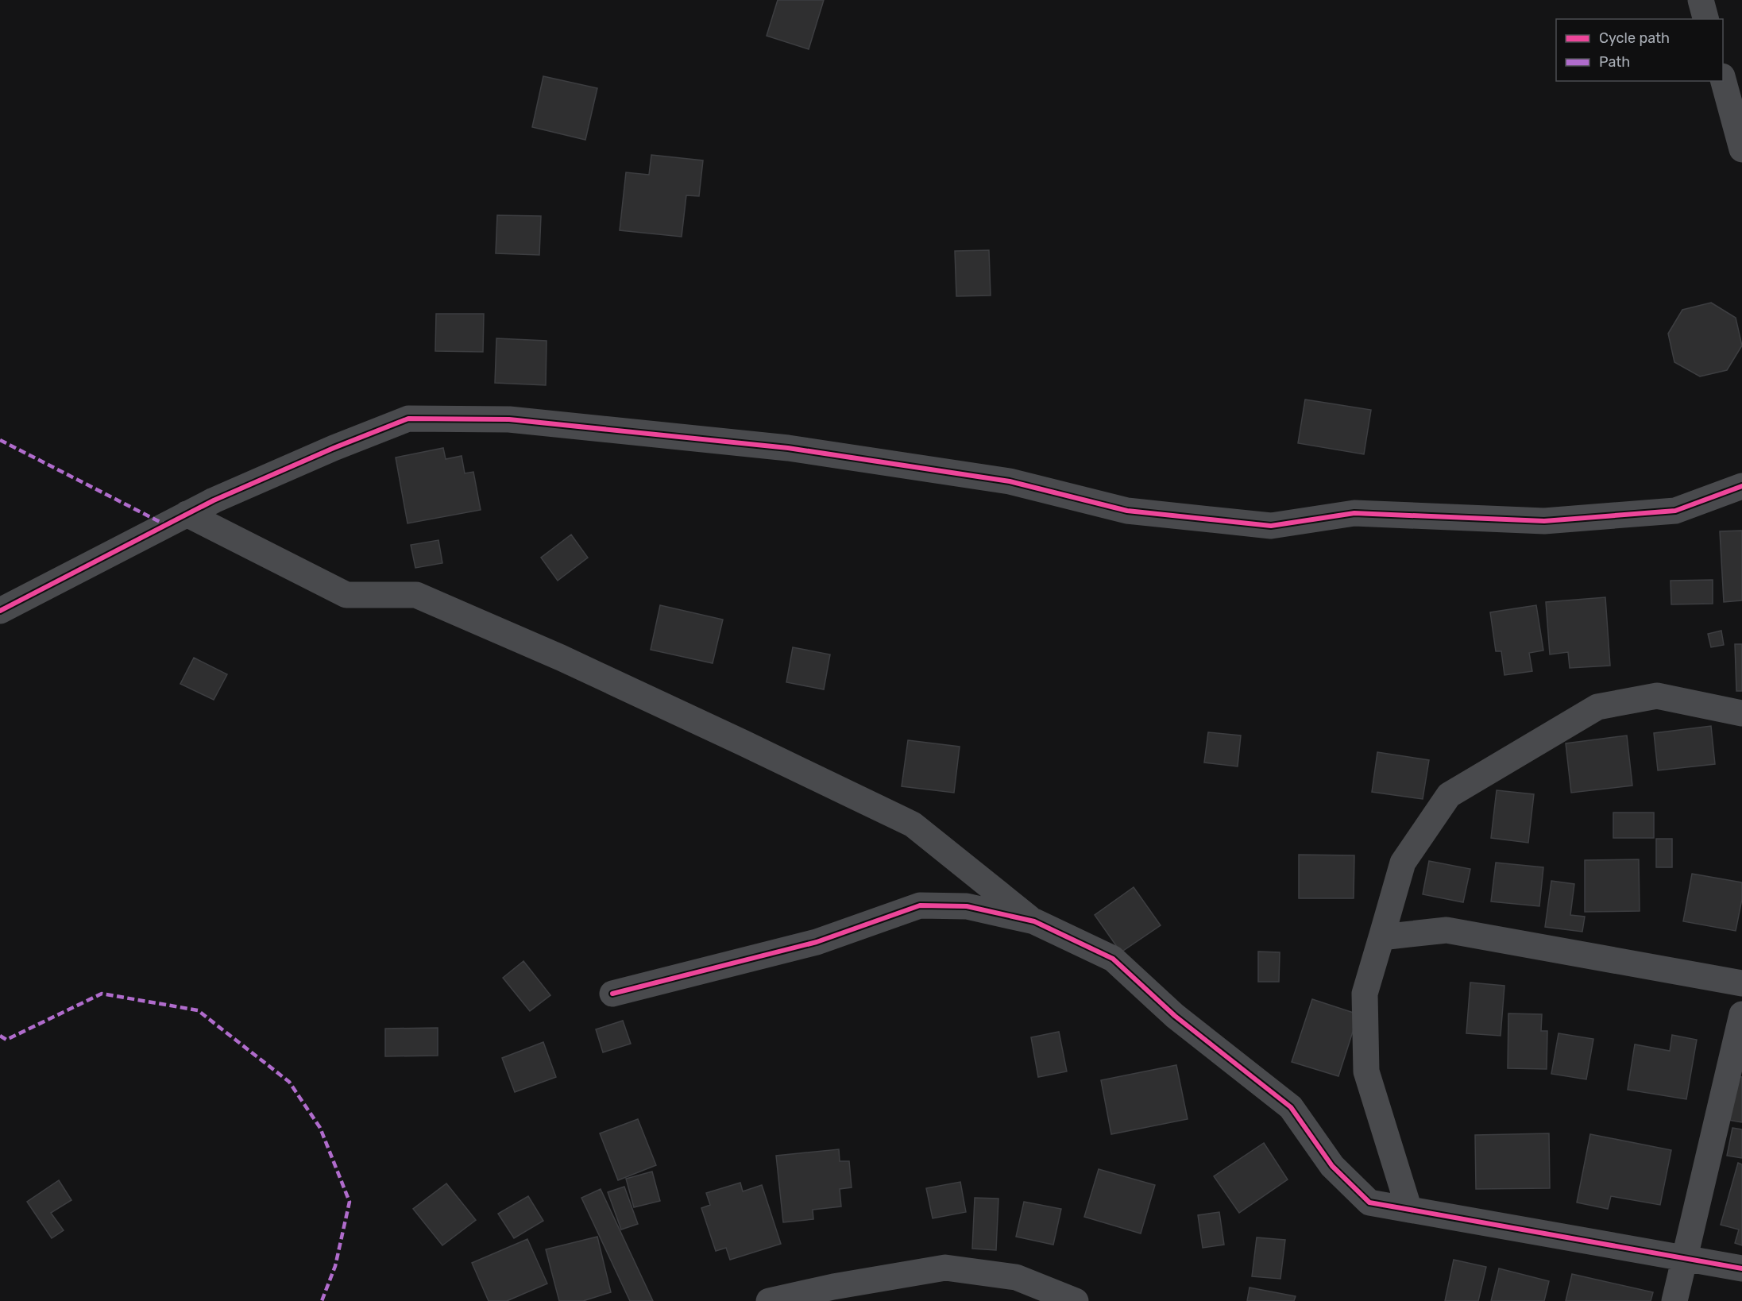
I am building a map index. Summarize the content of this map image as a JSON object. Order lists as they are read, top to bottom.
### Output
{
  "legend": ["Cycle path", "Path"]
}
